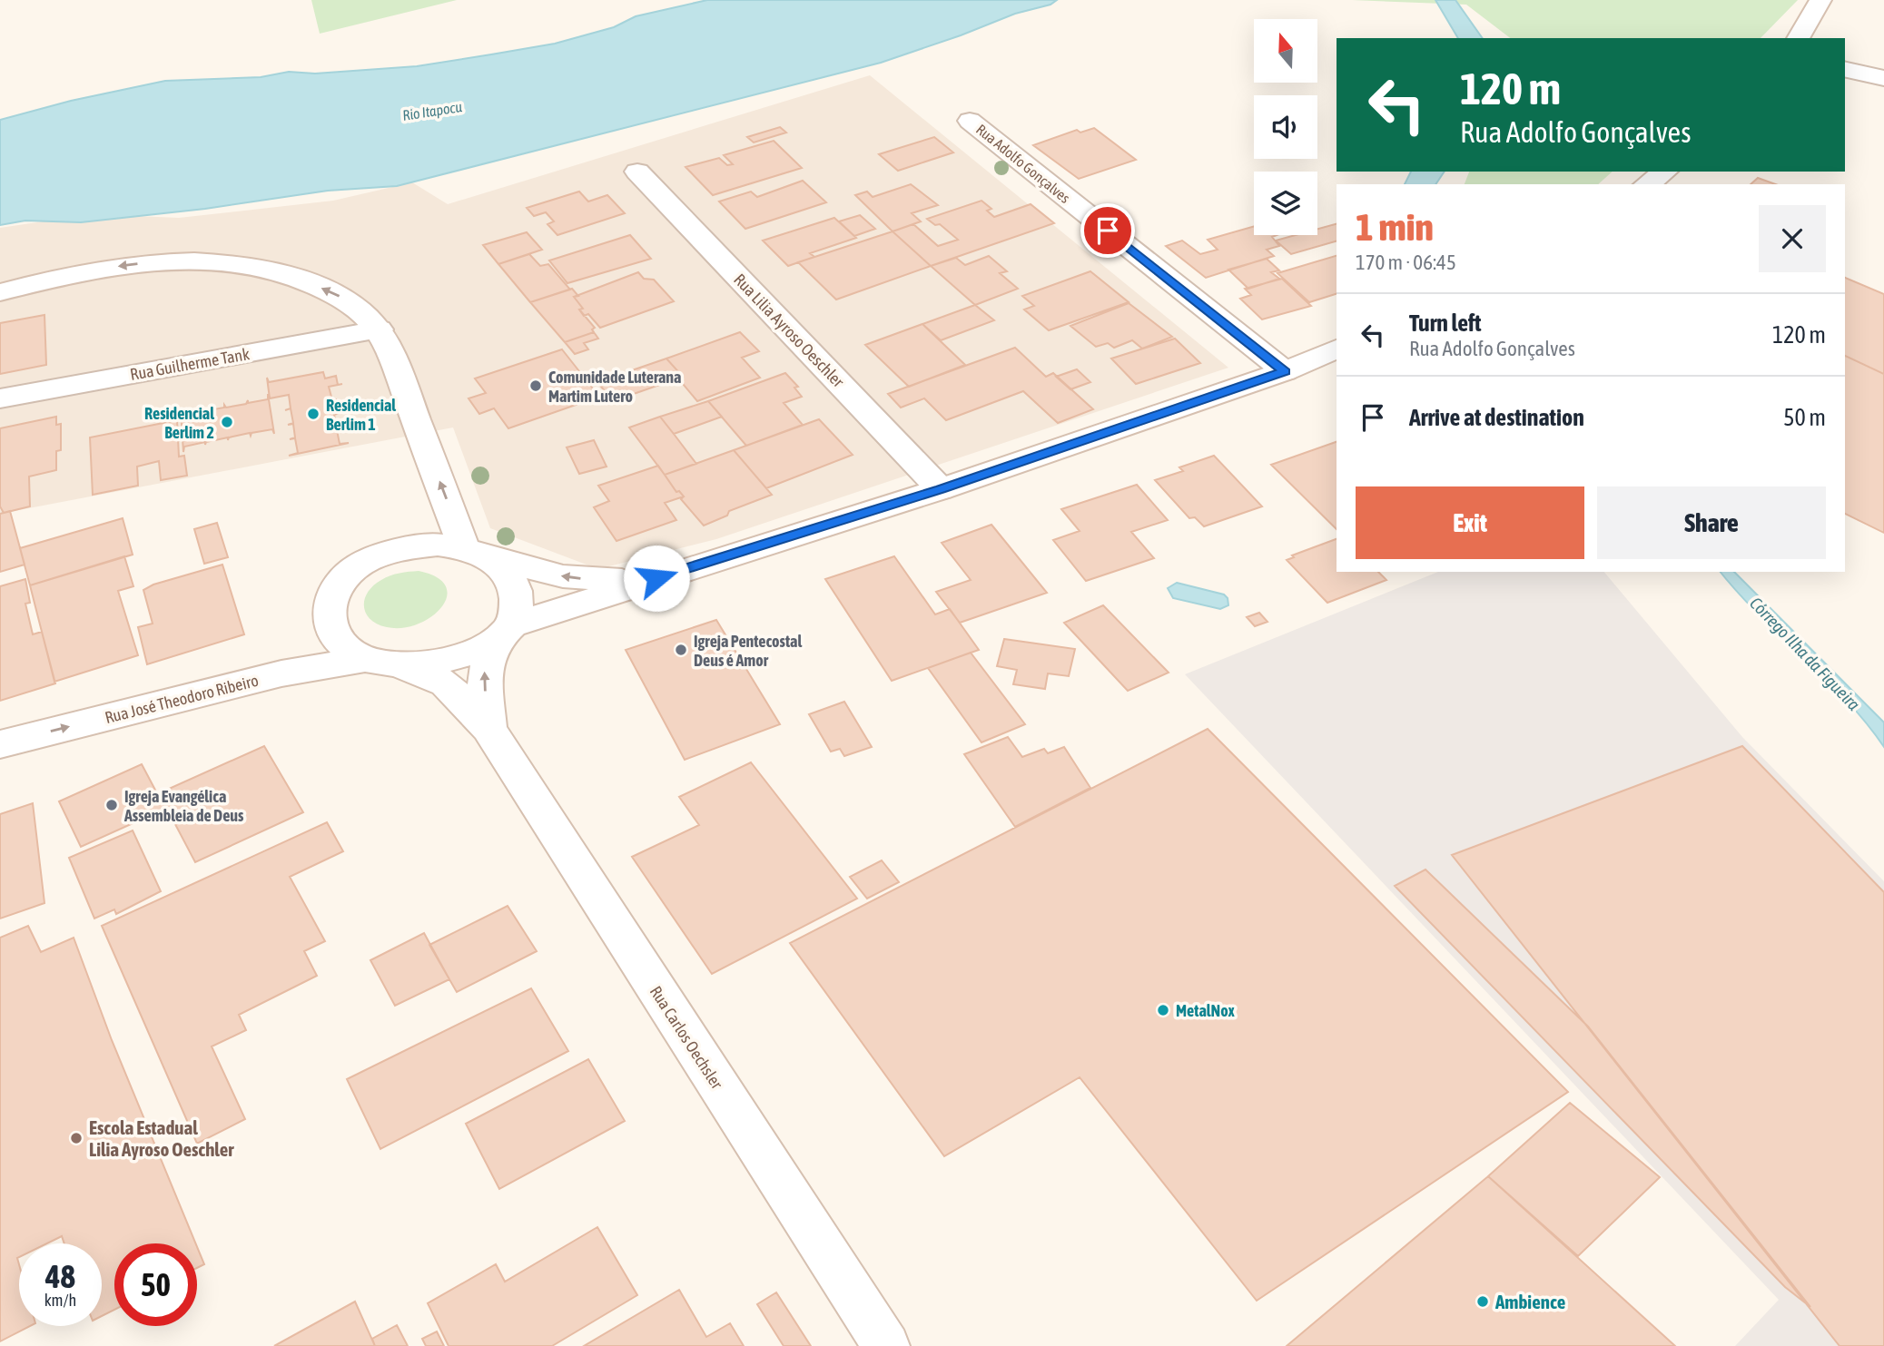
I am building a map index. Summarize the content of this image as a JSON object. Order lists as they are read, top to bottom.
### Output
{
  "streets": {
    "main road": [
      "Rua Adolfo Gonçalves",
      "Rua Lilia Ayroso Oeschler",
      "Rua Guilherme Tank",
      "Rua José Theodoro Ribeiro",
      "Rua Carlos Oechsler"
    ]
  },
  "crossings": [
    ["Rua José Theodoro Ribeiro", "Rua Carlos Oechsler"]
  ],
  "one_way": ["Rua José Theodoro Ribeiro"],
  "water": ["Rio Itapocu", "Córrego Ilha da Figueira"],
  "places": [
    "Comunidade Luterana Martim Lutero",
    "Residencial Berlim 1",
    "Residencial Berlim 2",
    "Igreja Pentecostal Deus é Amor",
    "Igreja Evangélica Assembleia de Deus",
    "MetalNox",
    "Escola Estadual Lilia Ayroso Oeschler",
    "Ambience"
  ],
  "north": "top",
  "page": {
    "turn": ["120 m", "Rua Adolfo Gonçalves"],
    "heading": ["1 min", "170 m · 06:45"],
    "list": [
      {
        "name": "Turn left",
        "note": "Rua Adolfo Gonçalves",
        "value": "120 m"
      },
      {
        "name": "Arrive at destination",
        "value": "50 m"
      }
    ],
    "buttons": ["Exit", "Share"],
    "speed": "48 km/h",
    "limit": "50"
  }
}
